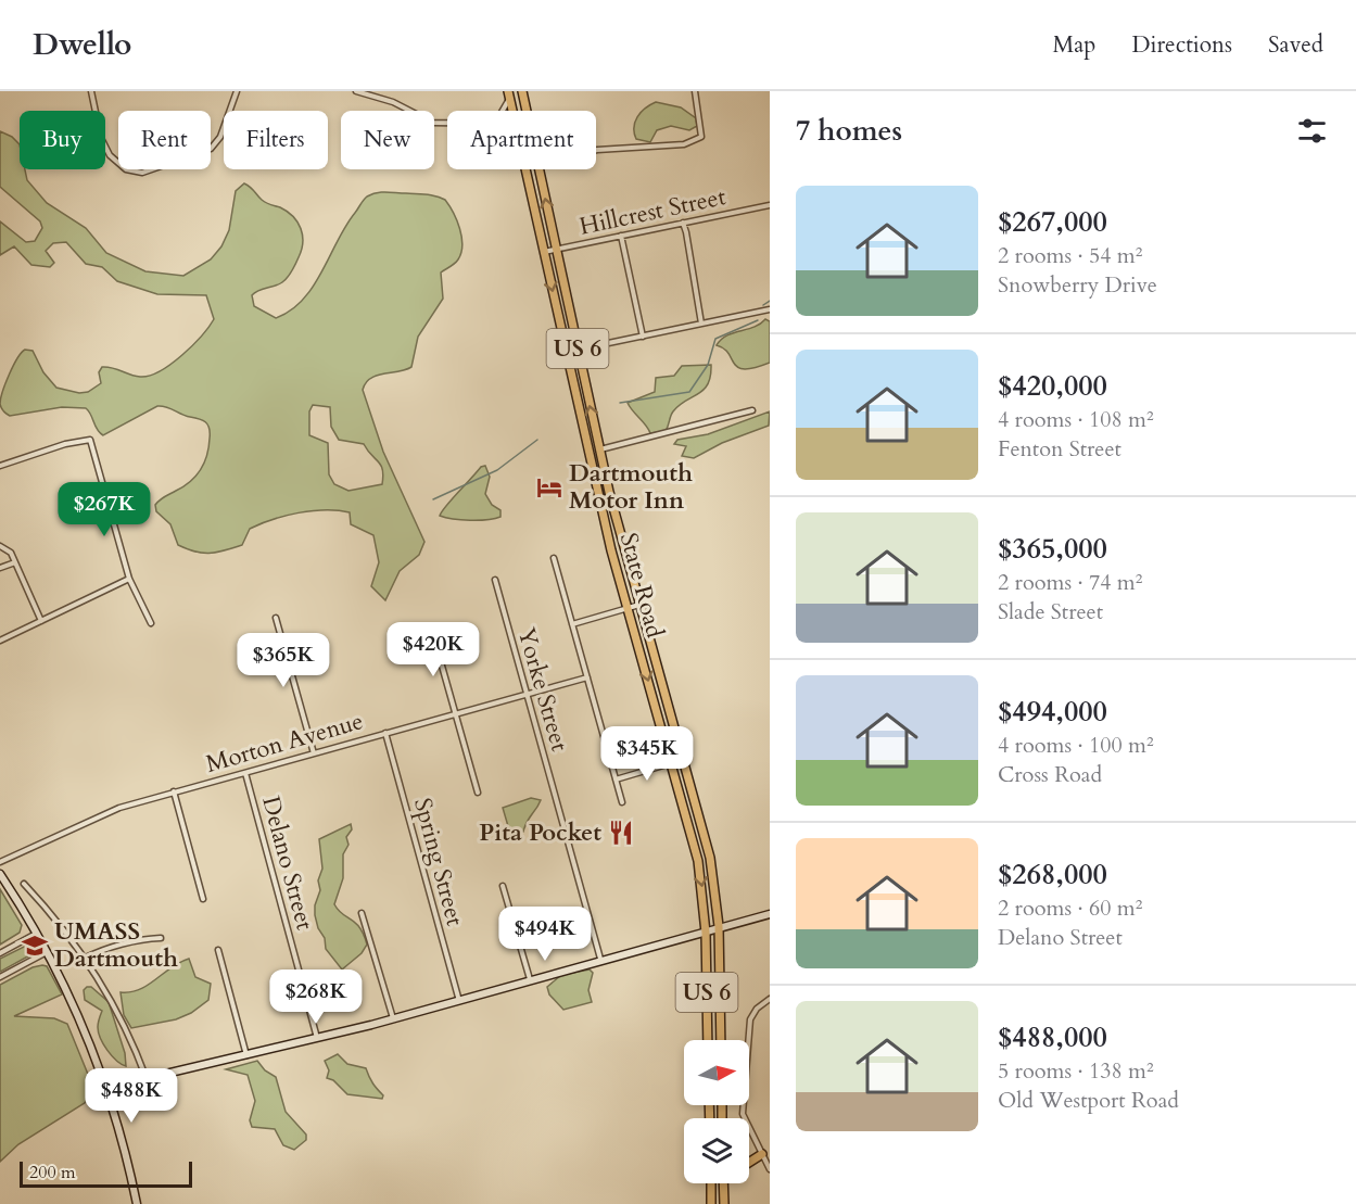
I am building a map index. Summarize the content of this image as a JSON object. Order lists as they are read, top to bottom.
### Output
{
  "streets": {
    "main road": ["US 6", "State Road"],
    "street": [
      "Hillcrest Street",
      "Yorke Street",
      "Morton Avenue",
      "Spring Street",
      "Delano Street"
    ]
  },
  "crossings": [
    ["Hillcrest Street", "State Road"],
    ["Yorke Street", "Morton Avenue"],
    ["Morton Avenue", "Spring Street"],
    ["Morton Avenue", "Delano Street"]
  ],
  "places": {
    "hotel": ["Dartmouth Motor Inn"],
    "restaurant": ["Pita Pocket"],
    "school or university": ["UMASS Dartmouth"]
  },
  "scale_bar": "200 m",
  "north": "right",
  "page": {
    "header": "Dwello",
    "nav": ["Map", "Directions", "Saved"],
    "heading": "7 homes",
    "chip": [
      "Buy",
      "Rent",
      "Filters",
      "New",
      "Apartment"
    ],
    "list": [
      {
        "name": "$267,000",
        "note": "2 rooms · 54 m² · Snowberry Drive"
      },
      {
        "name": "$420,000",
        "note": "4 rooms · 108 m² · Fenton Street"
      },
      {
        "name": "$365,000",
        "note": "2 rooms · 74 m² · Slade Street"
      },
      {
        "name": "$494,000",
        "note": "4 rooms · 100 m² · Cross Road"
      },
      {
        "name": "$268,000",
        "note": "2 rooms · 60 m² · Delano Street"
      },
      {
        "name": "$488,000",
        "note": "5 rooms · 138 m² · Old Westport Road"
      }
    ],
    "price": [
      "$267K",
      "$420K",
      "$365K",
      "$345K",
      "$494K",
      "$268K",
      "$488K"
    ],
    "scale": "200 m"
  }
}
